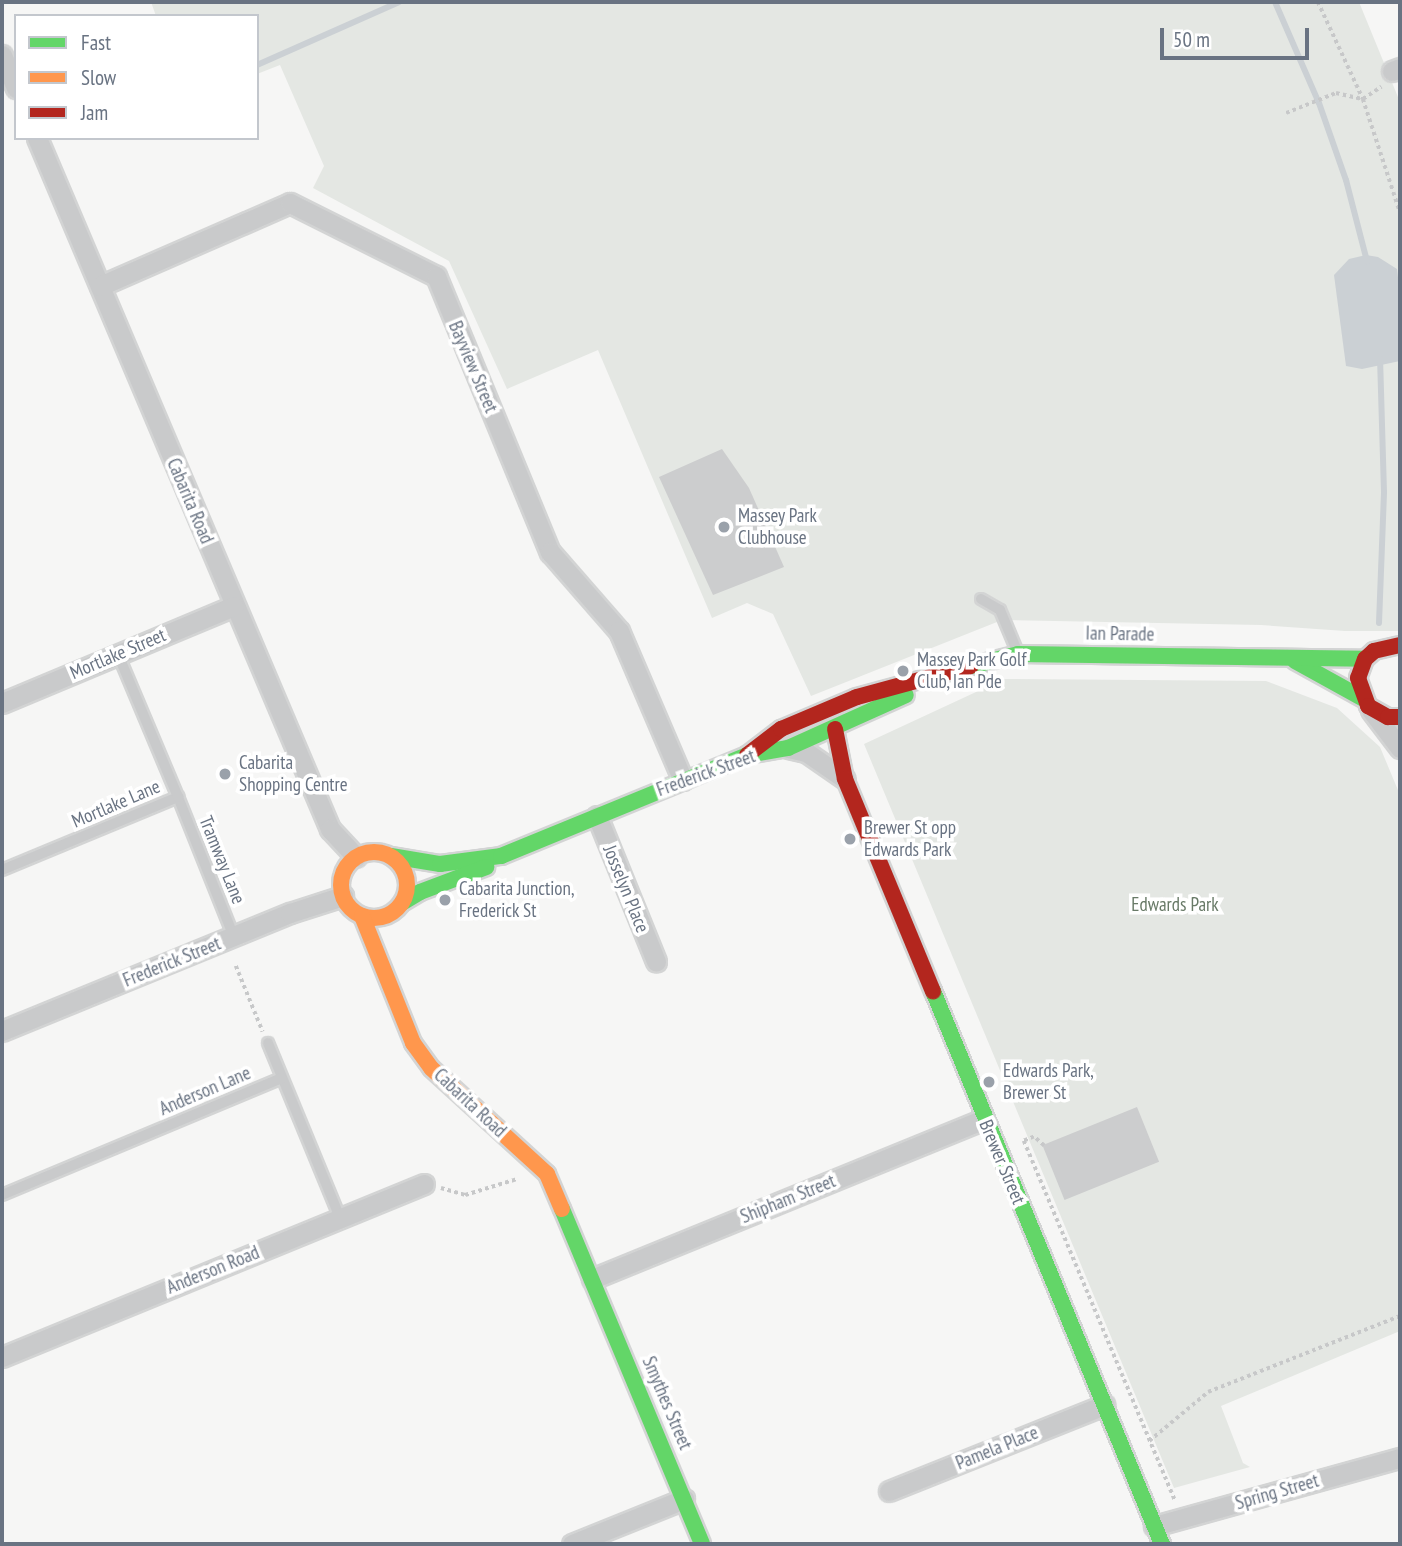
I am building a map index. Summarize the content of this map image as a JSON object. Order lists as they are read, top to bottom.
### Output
{
  "streets": {
    "main road": [
      "Cabarita Road",
      "Ian Parade",
      "Frederick Street",
      "Brewer Street",
      "Smythes Street"
    ],
    "street": [
      "Bayview Street",
      "Mortlake Street",
      "Josselyn Place",
      "Shipham Street",
      "Anderson Road",
      "Pamela Place",
      "Spring Street"
    ],
    "lane": ["Mortlake Lane", "Tramway Lane", "Anderson Lane"]
  },
  "crossings": [
    ["Bayview Street", "Cabarita Road"],
    ["Bayview Street", "Frederick Street"],
    ["Cabarita Road", "Mortlake Street"],
    ["Cabarita Road", "Frederick Street"],
    ["Cabarita Road", "Shipham Street"],
    ["Cabarita Road", "Smythes Street"],
    ["Ian Parade", "Frederick Street"],
    ["Ian Parade", "Brewer Street"],
    ["Mortlake Street", "Mortlake Lane"],
    ["Frederick Street", "Tramway Lane"],
    ["Frederick Street", "Josselyn Place"],
    ["Frederick Street", "Brewer Street"],
    ["Mortlake Lane", "Tramway Lane"],
    ["Anderson Lane", "Anderson Road"],
    ["Brewer Street", "Shipham Street"],
    ["Brewer Street", "Pamela Place"],
    ["Brewer Street", "Spring Street"],
    ["Shipham Street", "Smythes Street"]
  ],
  "parks": ["Edwards Park"],
  "places": [
    "Massey Park Clubhouse",
    "Massey Park Golf Club, Ian Pde",
    "Cabarita Shopping Centre",
    "Brewer St opp Edwards Park",
    "Cabarita Junction, Frederick St",
    "Edwards Park, Brewer St"
  ],
  "legend": ["Fast", "Slow", "Jam"],
  "scale_bar": "50 m"
}
